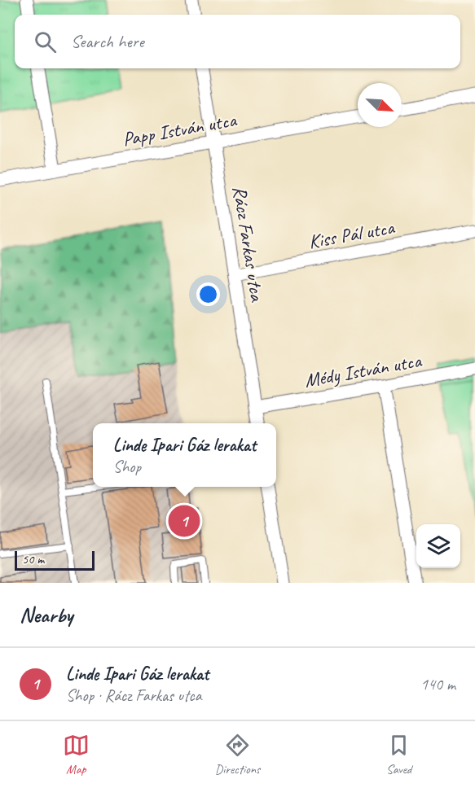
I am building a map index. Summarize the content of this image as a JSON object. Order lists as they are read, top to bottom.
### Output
{
  "streets": {
    "street": [
      "Papp István utca",
      "Kiss Pál utca",
      "Rácz Farkas utca",
      "Médy István utca"
    ]
  },
  "crossings": [
    ["Papp István utca", "Rácz Farkas utca"],
    ["Kiss Pál utca", "Rácz Farkas utca"],
    ["Rácz Farkas utca", "Médy István utca"]
  ],
  "scale_bar": "50 m",
  "north": "bottom right",
  "page": {
    "search": "Search here",
    "popup": ["Linde Ipari Gáz lerakat", "Shop"],
    "pins": "1",
    "scale": "50 m",
    "heading": "Nearby",
    "list": [
      {
        "mark": "1",
        "name": "Linde Ipari Gáz lerakat",
        "note": "Shop · Rácz Farkas utca",
        "value": "140 m"
      }
    ],
    "nav": ["Map", "Directions", "Saved"]
  }
}
